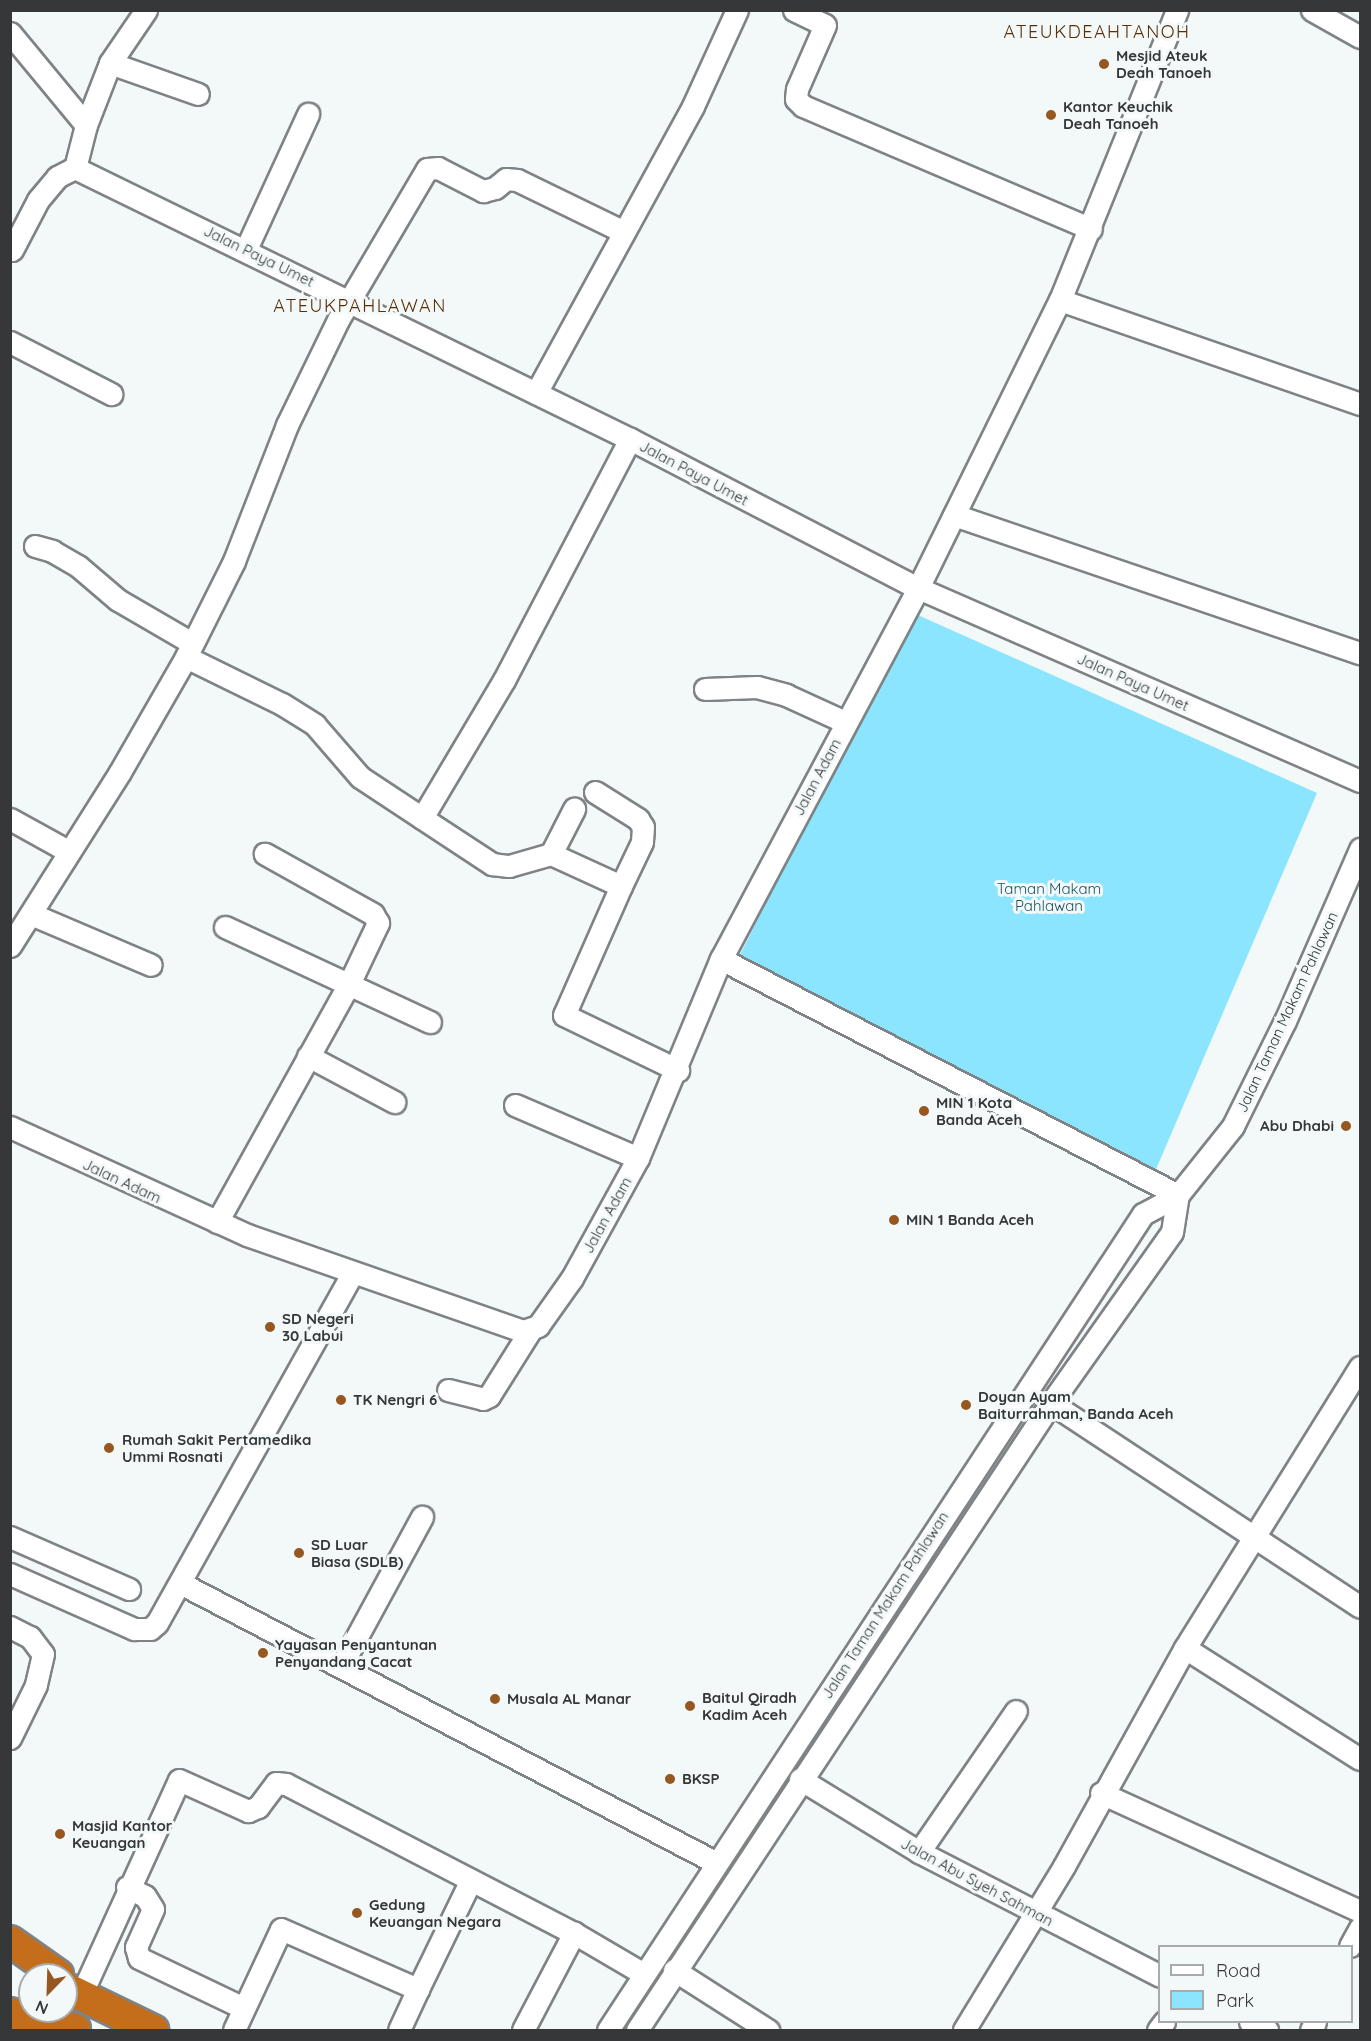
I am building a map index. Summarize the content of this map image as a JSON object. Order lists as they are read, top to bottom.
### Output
{
  "streets": {
    "street": [
      "Jalan Paya Umet",
      "Jalan Adam",
      "Jalan Taman Makam Pahlawan",
      "Jalan Abu Syeh Sahman"
    ]
  },
  "crossings": [
    ["Jalan Paya Umet", "Jalan Adam"]
  ],
  "districts": ["ATEUKDEAHTANOH", "ATEUKPAHLAWAN"],
  "parks": ["Taman Makam Pahlawan"],
  "places": [
    "Mesjid Ateuk Deah Tanoeh",
    "Kantor Keuchik Deah Tanoeh",
    "MIN 1 Kota Banda Aceh",
    "Abu Dhabi",
    "MIN 1 Banda Aceh",
    "SD Negeri 30 Labui",
    "TK Nengri 6",
    "Doyan Ayam Baiturrahman, Banda Aceh",
    "Rumah Sakit Pertamedika Ummi Rosnati",
    "SD Luar Biasa (SDLB)",
    "Yayasan Penyantunan Penyandang Cacat",
    "Musala AL Manar",
    "Baitul Qiradh Kadim Aceh",
    "BKSP",
    "Masjid Kantor Keuangan",
    "Gedung Keuangan Negara"
  ],
  "legend": ["Road", "Park"],
  "north": "bottom left"
}
